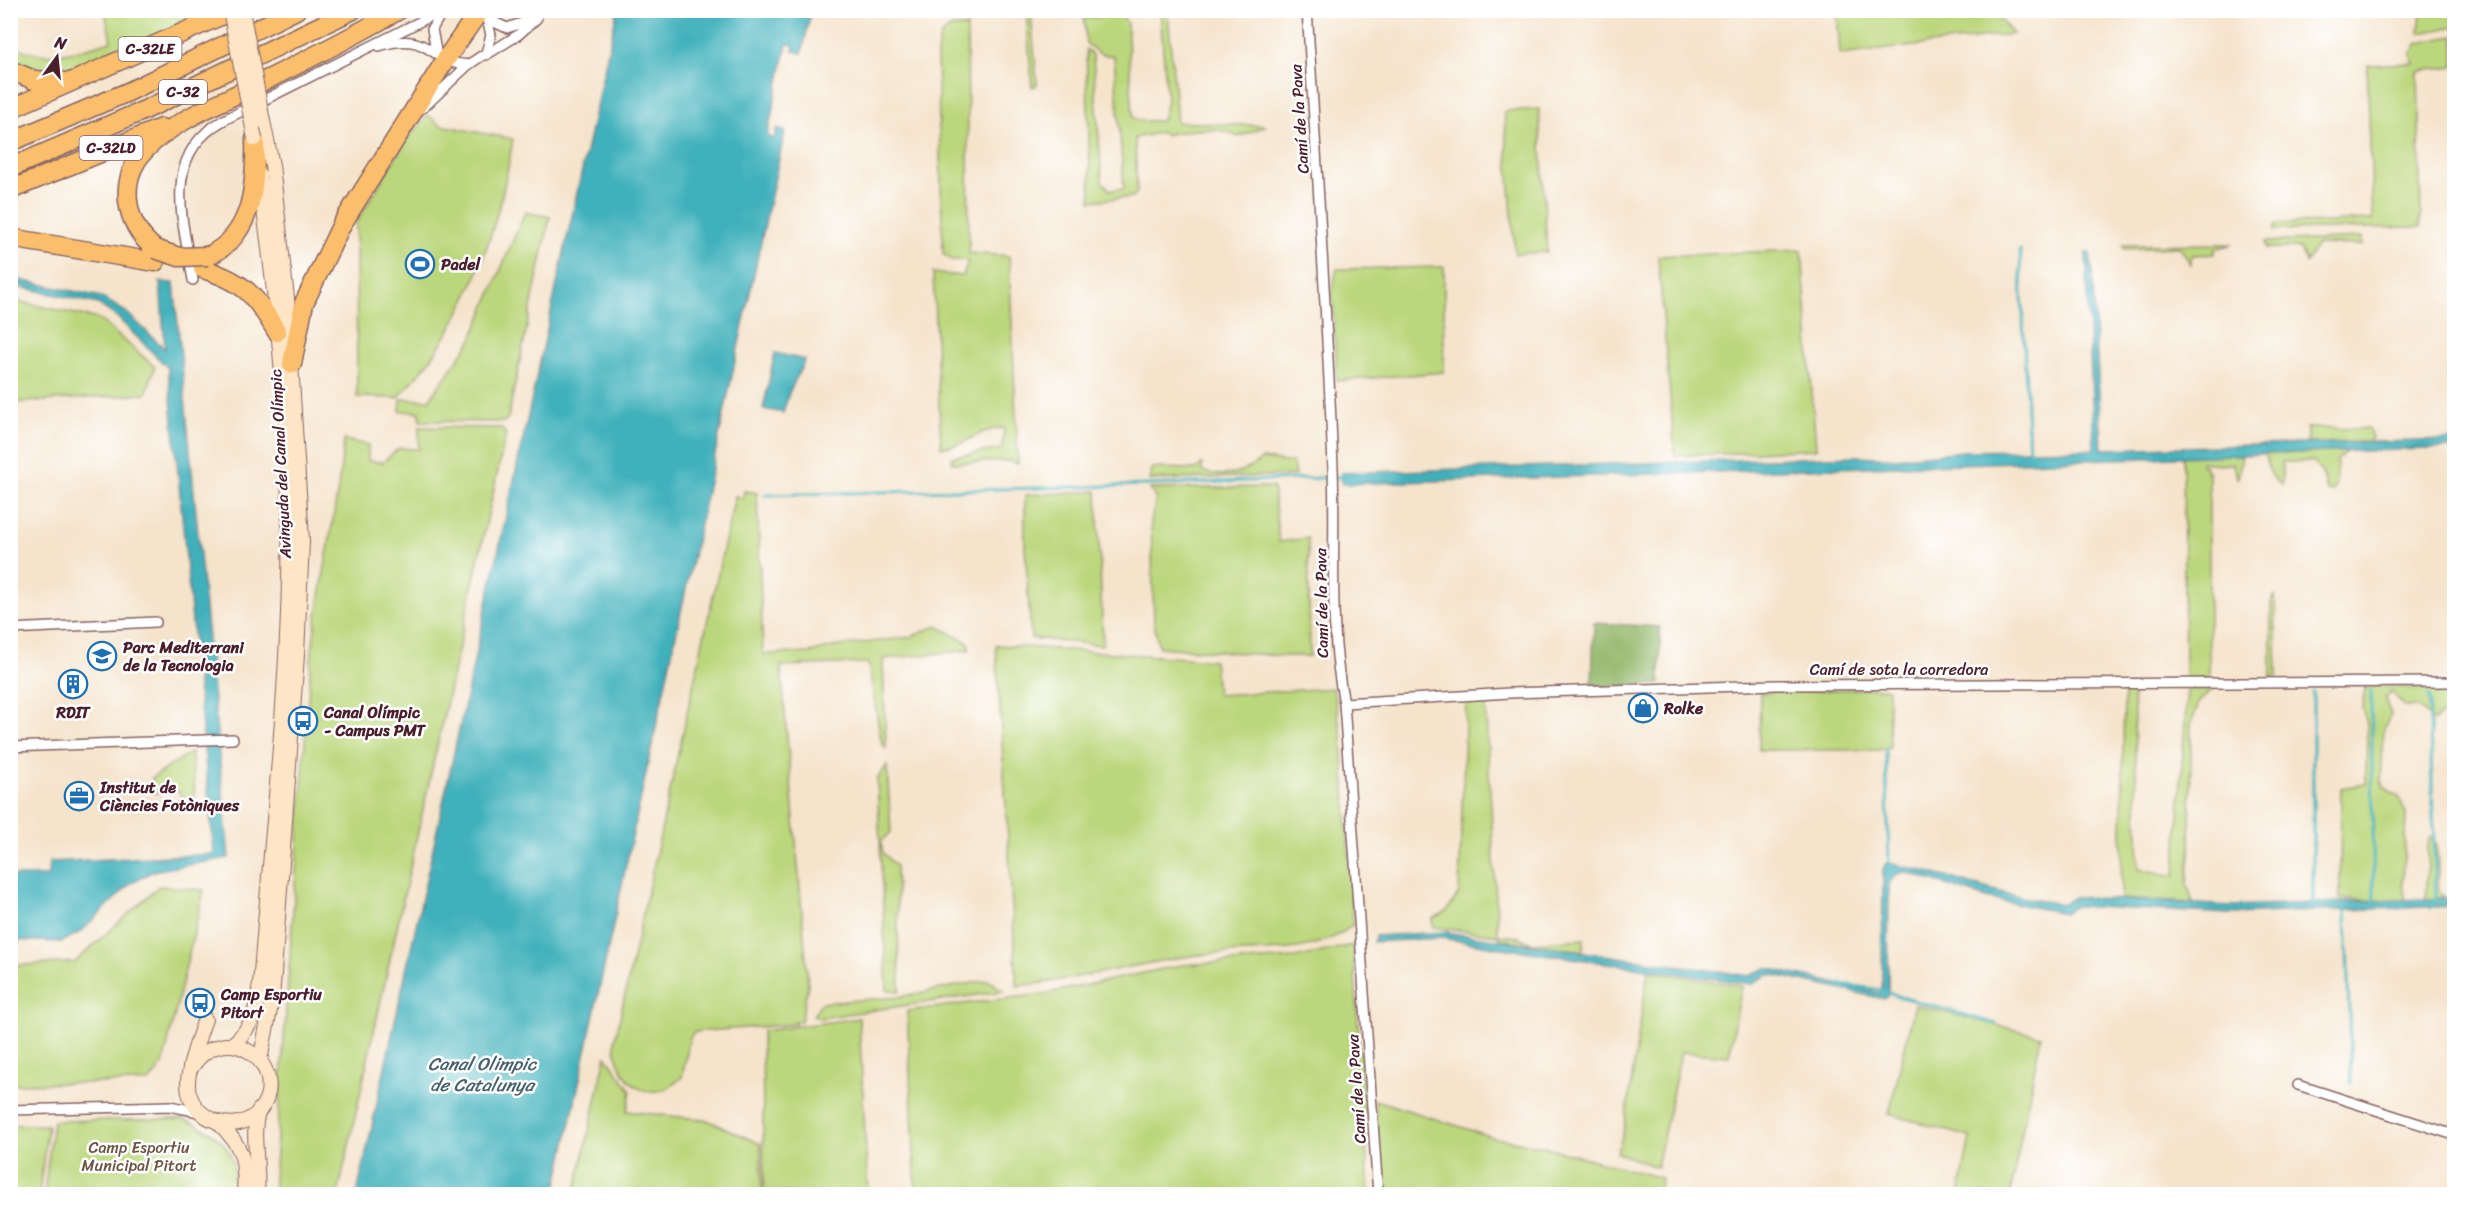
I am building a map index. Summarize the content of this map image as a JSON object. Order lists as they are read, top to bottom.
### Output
{
  "streets": {
    "highway": ["C-32LE", "C-32", "C-32LD"],
    "street": ["Camí de la Pava", "Avinguda del Canal Olímpic", "Camí de sota la corredora"]
  },
  "crossings": [
    ["Camí de la Pava", "Camí de sota la corredora"]
  ],
  "water": ["Canal Olimpic de Catalunya"],
  "parks": ["Camp Esportiu Municipal Pitort"],
  "places": {
    "sports": ["Padel"],
    "school or university": ["Parc Mediterrani de la Tecnologia"],
    "building": ["RDIT"],
    "shop": ["Rolke"],
    "bus stop": ["Canal Olímpic - Campus PMT", "Camp Esportiu Pitort"],
    "office": ["Institut de Ciències Fotòniques"]
  },
  "north": "top"
}
